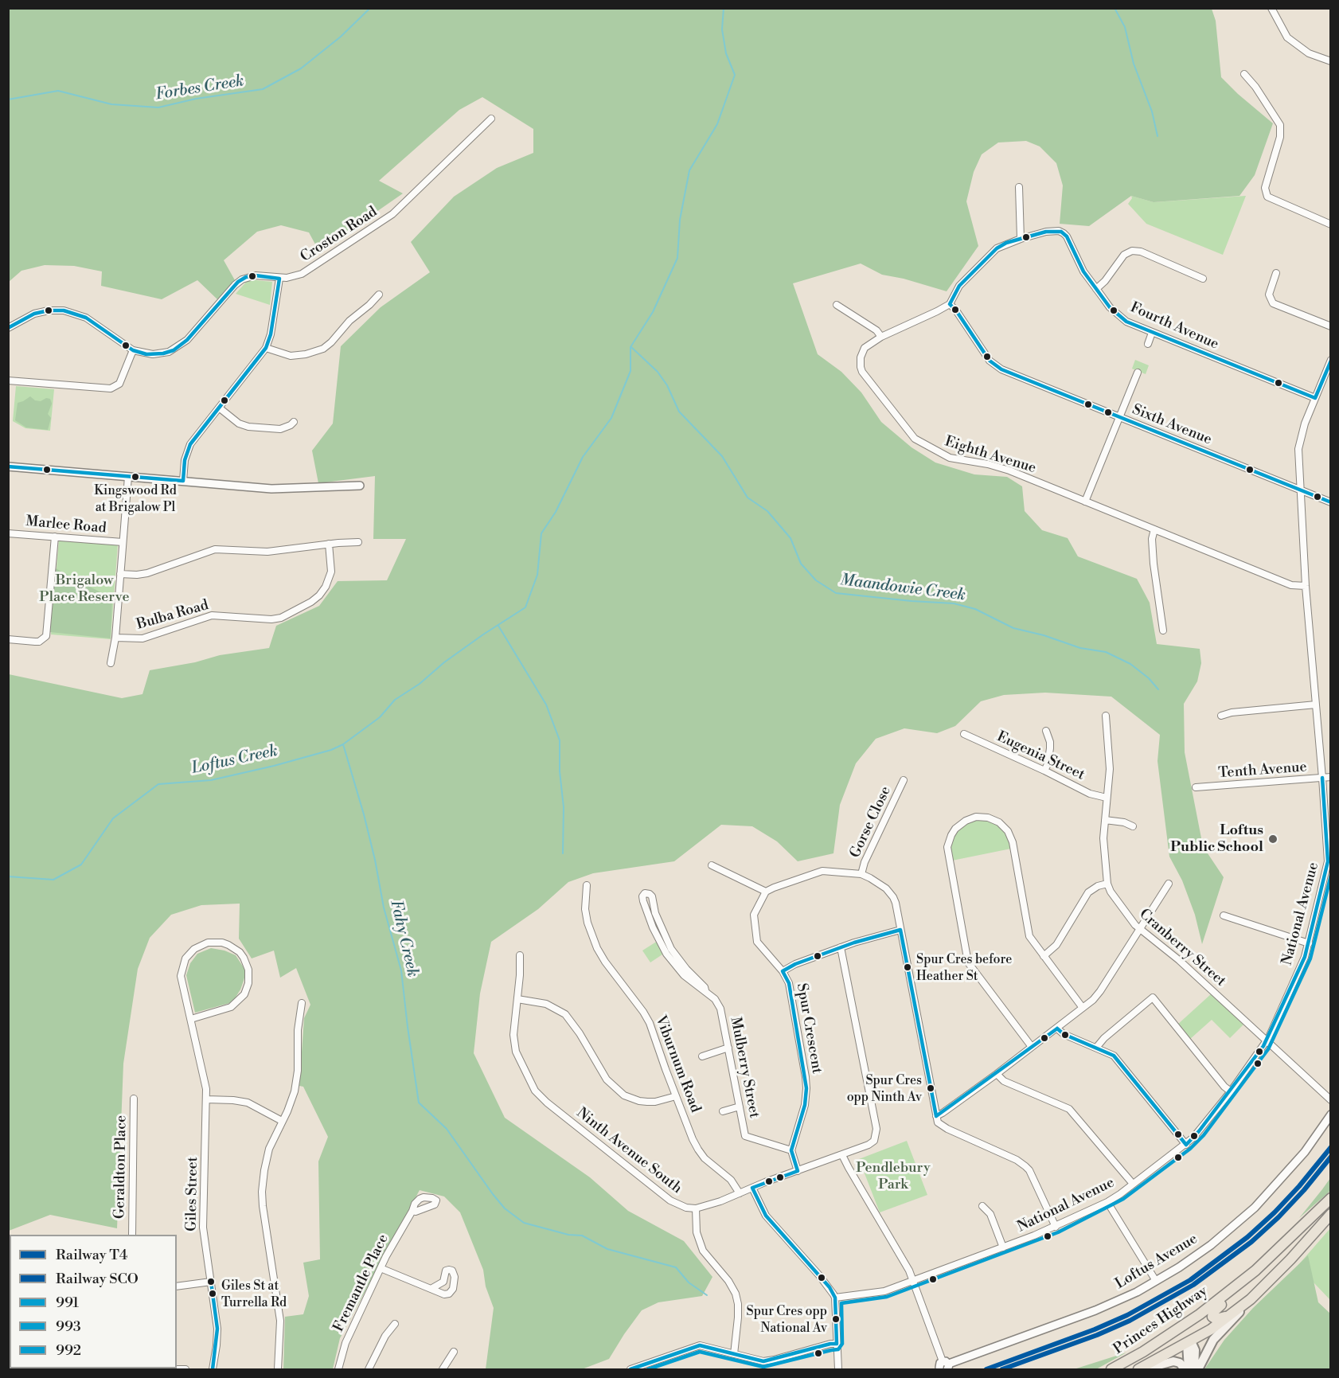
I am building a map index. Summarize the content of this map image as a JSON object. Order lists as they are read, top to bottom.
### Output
{
  "streets": {
    "highway": ["Princes Highway"],
    "street": [
      "Croston Road",
      "Fourth Avenue",
      "Sixth Avenue",
      "Eighth Avenue",
      "Marlee Road",
      "Bulba Road",
      "Eugenia Street",
      "Tenth Avenue",
      "Gorse Close",
      "National Avenue",
      "Cranberry Street",
      "Spur Crescent",
      "Viburnum Road",
      "Mulberry Street",
      "Ninth Avenue South",
      "Geraldton Place",
      "Giles Street",
      "Loftus Avenue",
      "Fremantle Place"
    ]
  },
  "crossings": [
    ["Fourth Avenue", "National Avenue"],
    ["Sixth Avenue", "Eighth Avenue"],
    ["Sixth Avenue", "National Avenue"],
    ["Eighth Avenue", "National Avenue"],
    ["Eugenia Street", "Cranberry Street"],
    ["Tenth Avenue", "National Avenue"],
    ["National Avenue", "Cranberry Street"],
    ["Spur Crescent", "Mulberry Street"]
  ],
  "water": [
    "Forbes Creek",
    "Maandowie Creek",
    "Loftus Creek",
    "Fahy Creek"
  ],
  "parks": ["Brigalow Place Reserve", "Pendlebury Park"],
  "places": [
    "Kingswood Rd at Brigalow Pl",
    "Loftus Public School",
    "Spur Cres before Heather St",
    "Spur Cres opp Ninth Av",
    "Giles St at Turrella Rd",
    "Spur Cres opp National Av"
  ],
  "lines": [
    "transit line 991",
    "transit line 992",
    "transit line 993",
    "rail line T4",
    "rail line SCO"
  ],
  "legend": [
    "Railway T4",
    "Railway SCO",
    "991",
    "993",
    "992"
  ]
}
